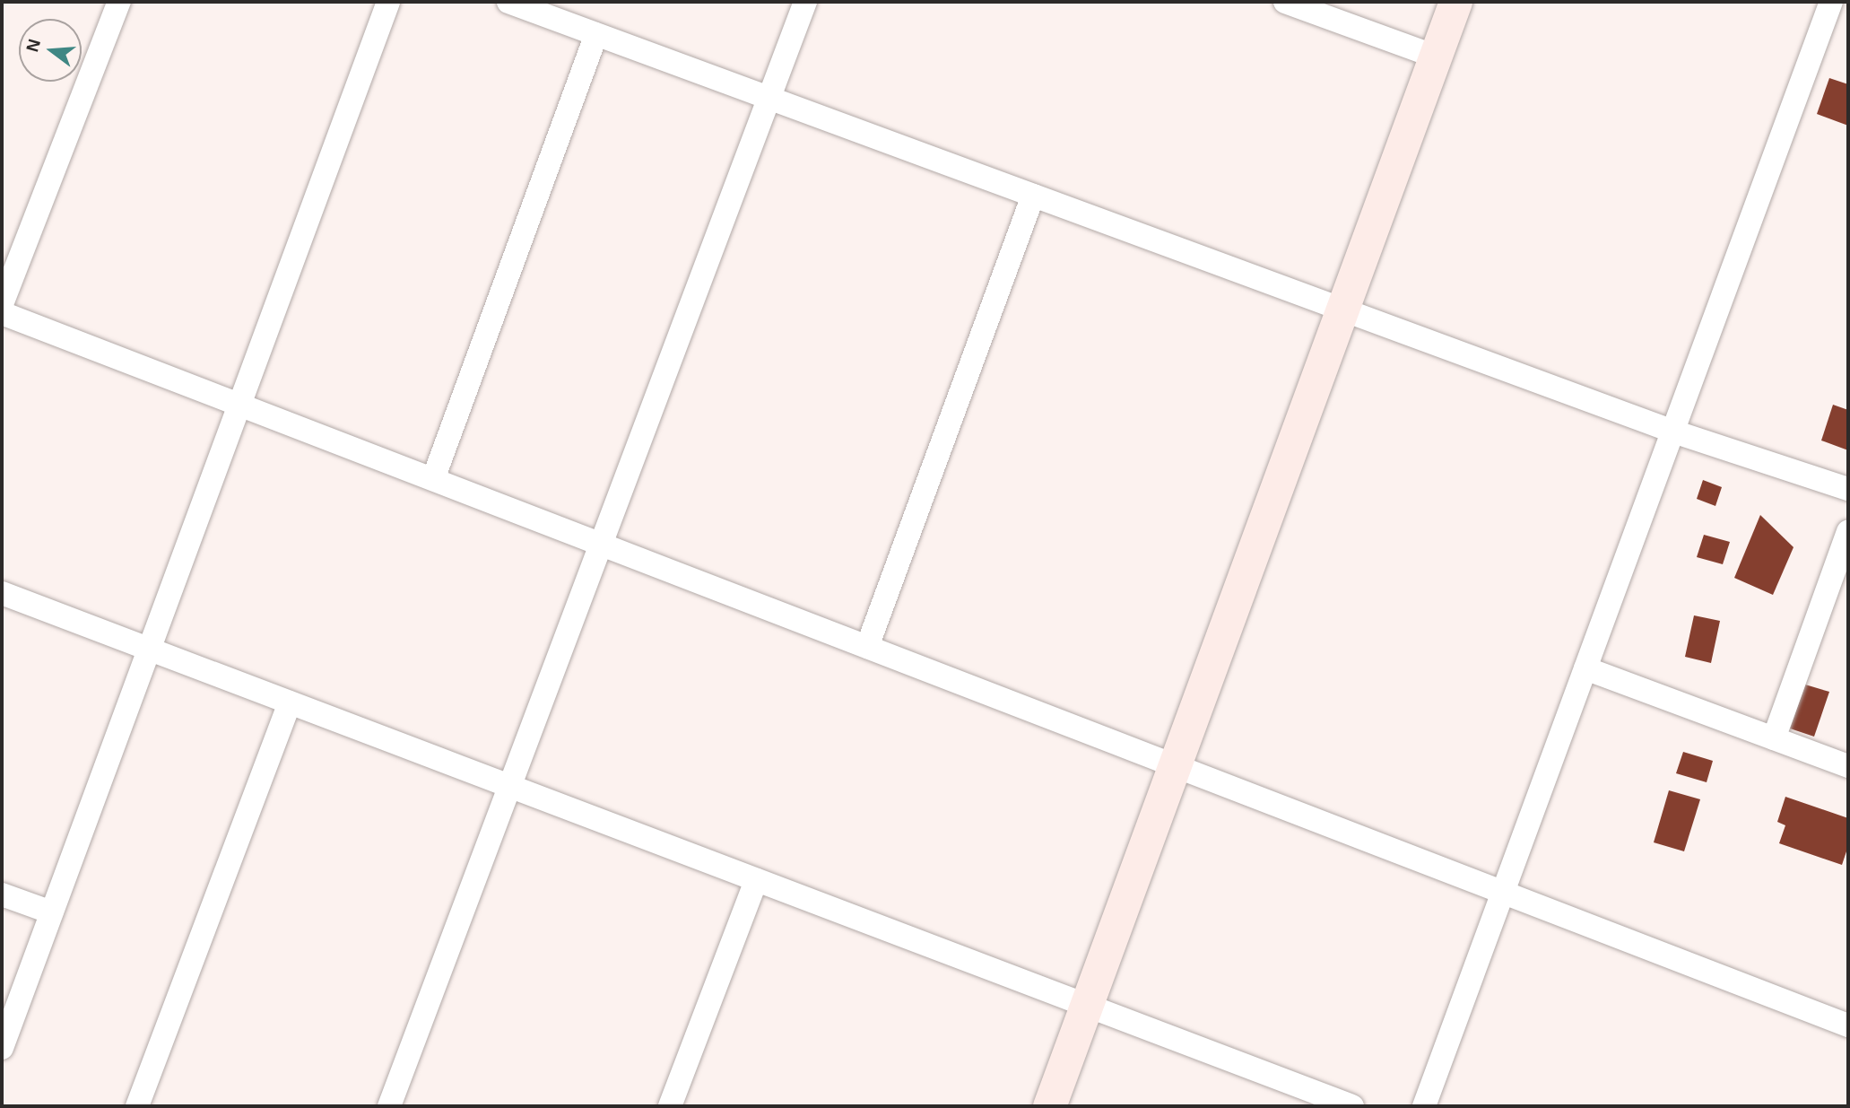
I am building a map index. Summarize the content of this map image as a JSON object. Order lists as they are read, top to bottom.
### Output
{
  "north": "left"
}
